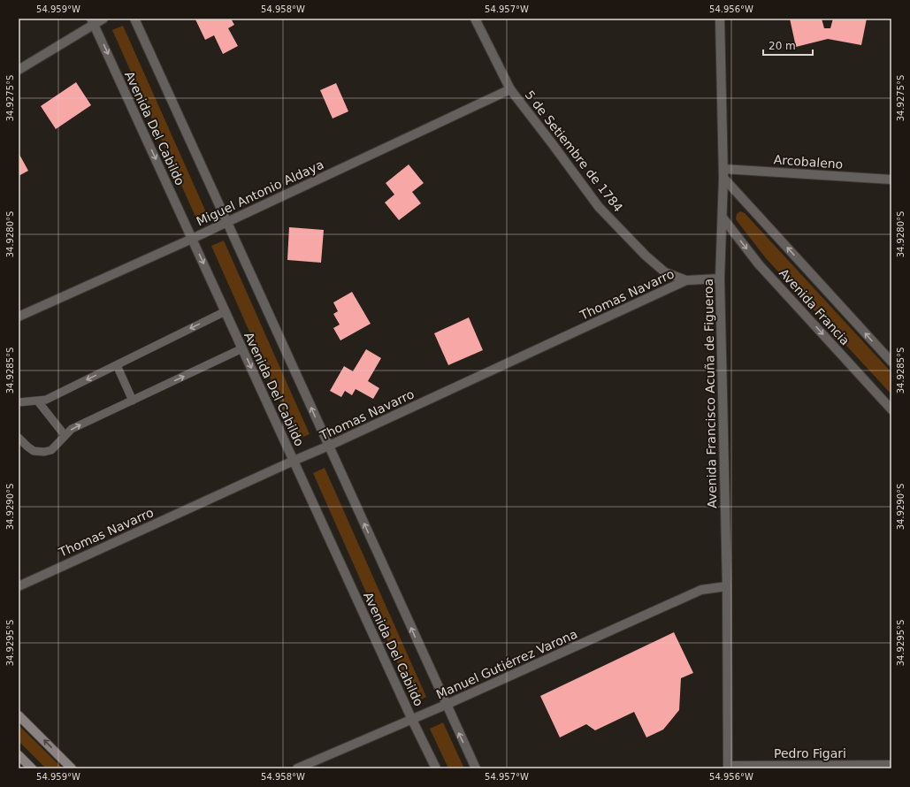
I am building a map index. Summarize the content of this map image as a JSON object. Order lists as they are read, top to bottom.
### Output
{
  "streets": {
    "street": [
      "Avenida Del Cabildo",
      "5 de Setiembre de 1784",
      "Arcobaleno",
      "Miguel Antonio Aldaya",
      "Thomas Navarro",
      "Avenida Francia",
      "Avenida Francisco Acuña de Figueroa",
      "Manuel Gutiérrez Varona",
      "Pedro Figari"
    ]
  },
  "crossings": [
    ["Avenida Del Cabildo", "Miguel Antonio Aldaya"],
    ["Avenida Del Cabildo", "Thomas Navarro"],
    ["Avenida Del Cabildo", "Manuel Gutiérrez Varona"],
    ["5 de Setiembre de 1784", "Miguel Antonio Aldaya"],
    ["5 de Setiembre de 1784", "Thomas Navarro"],
    ["5 de Setiembre de 1784", "Avenida Francisco Acuña de Figueroa"],
    ["Arcobaleno", "Avenida Francia"],
    ["Arcobaleno", "Avenida Francisco Acuña de Figueroa"],
    ["Avenida Francia", "Avenida Francisco Acuña de Figueroa"],
    ["Avenida Francisco Acuña de Figueroa", "Manuel Gutiérrez Varona"],
    ["Avenida Francisco Acuña de Figueroa", "Pedro Figari"]
  ],
  "scale_bar": "20 m",
  "coordinates": [
    "54.959°W",
    "54.958°W",
    "54.957°W",
    "54.956°W",
    "34.9275°S",
    "34.9280°S",
    "34.9285°S",
    "34.9290°S",
    "34.9295°S"
  ]
}
